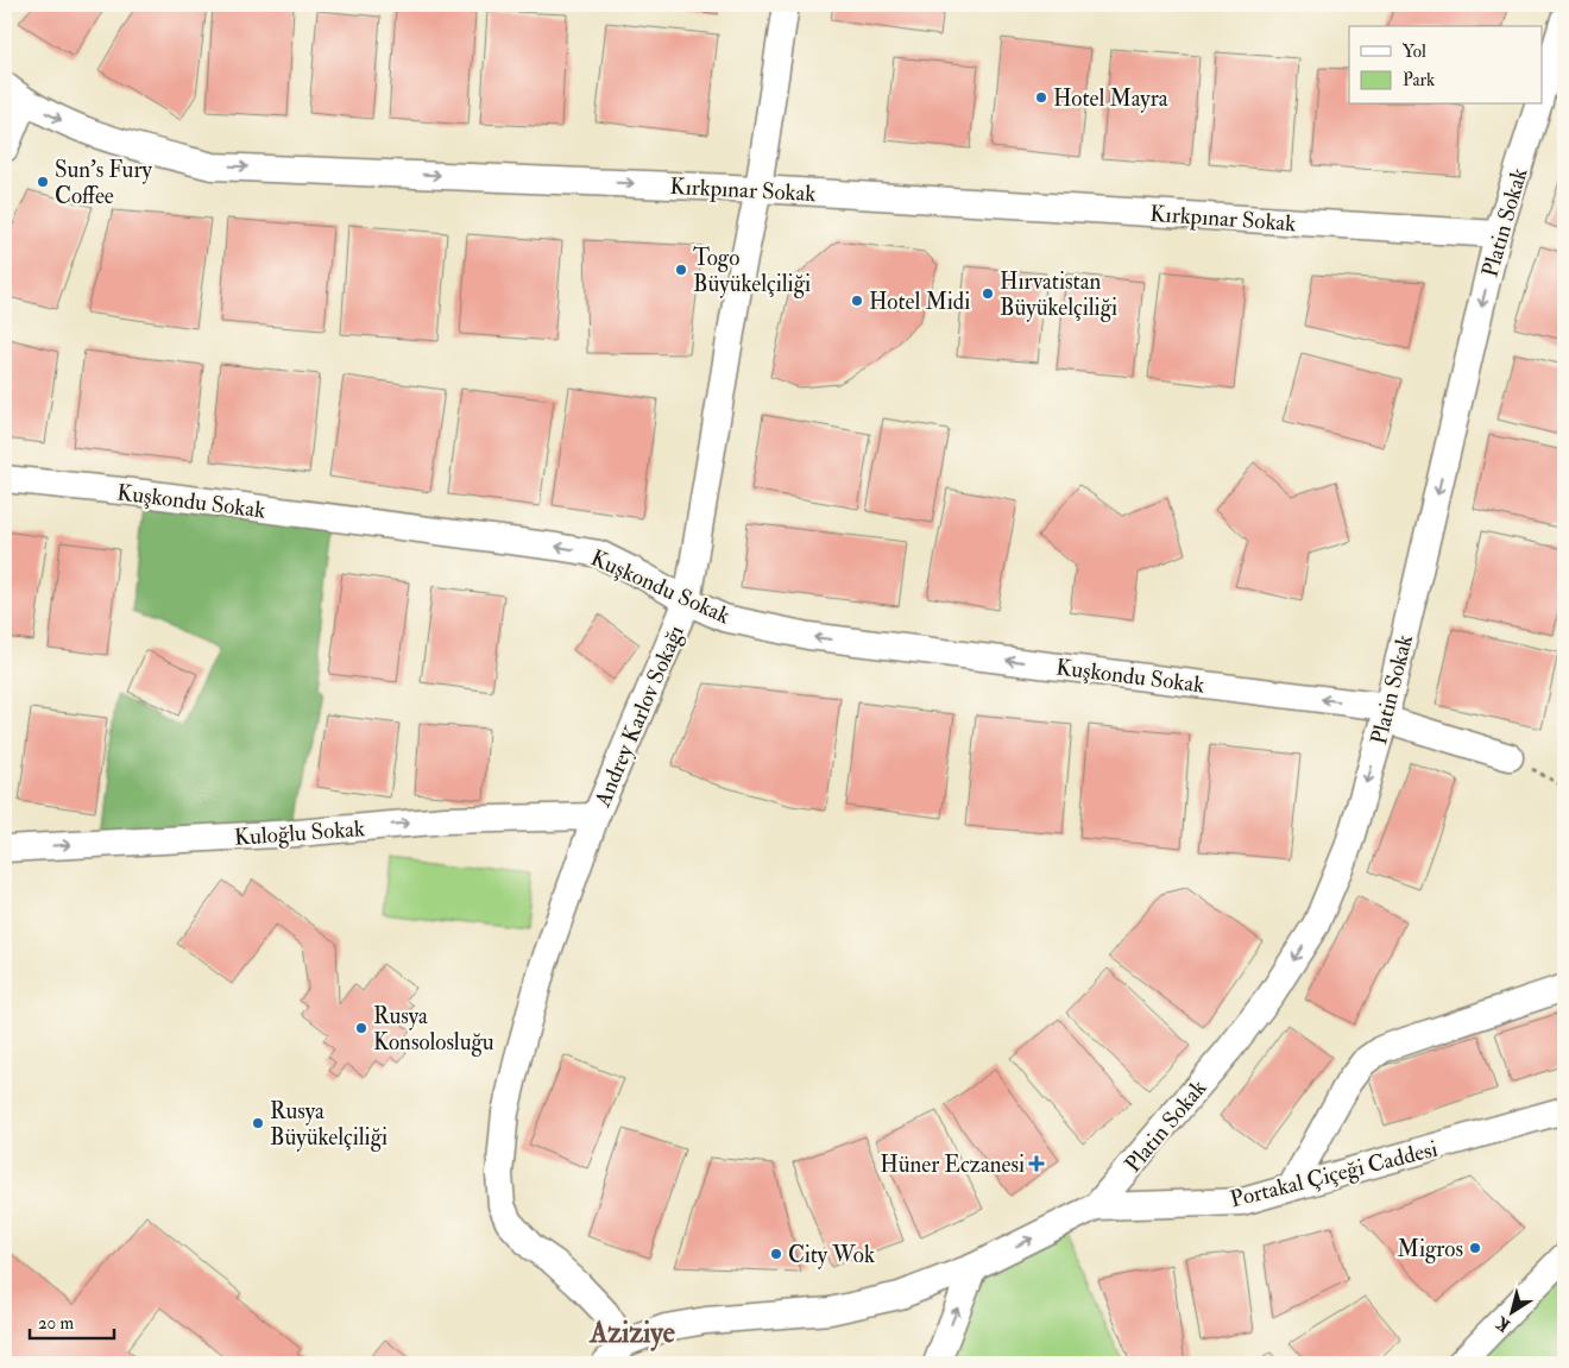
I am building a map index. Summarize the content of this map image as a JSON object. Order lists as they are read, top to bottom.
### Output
{
  "streets": {
    "street": [
      "Kırkpınar Sokak",
      "Platin Sokak",
      "Kuşkondu Sokak",
      "Andrey Karlov Sokağı",
      "Kuloğlu Sokak",
      "Portakal Çiçeği Caddesi"
    ]
  },
  "crossings": [
    ["Kırkpınar Sokak", "Platin Sokak"],
    ["Kırkpınar Sokak", "Andrey Karlov Sokağı"],
    ["Platin Sokak", "Kuşkondu Sokak"],
    ["Platin Sokak", "Portakal Çiçeği Caddesi"],
    ["Kuşkondu Sokak", "Andrey Karlov Sokağı"],
    ["Andrey Karlov Sokağı", "Kuloğlu Sokak"],
    ["Andrey Karlov Sokağı", "Portakal Çiçeği Caddesi"]
  ],
  "one_way": [
    "Kırkpınar Sokak",
    "Platin Sokak",
    "Kuşkondu Sokak",
    "Kuloğlu Sokak"
  ],
  "districts": ["Aziziye"],
  "places": {
    "other": [
      "Hotel Mayra",
      "Sun's Fury Coffee",
      "Togo Büyükelçiliği",
      "Hırvatistan Büyükelçiliği",
      "Hotel Midi",
      "Rusya Konsolosluğu",
      "Rusya Büyükelçiliği",
      "Migros",
      "City Wok"
    ],
    "health": ["Hüner Eczanesi"]
  },
  "legend": ["Yol", "Park"],
  "scale_bar": "20 m",
  "north": "bottom left"
}
